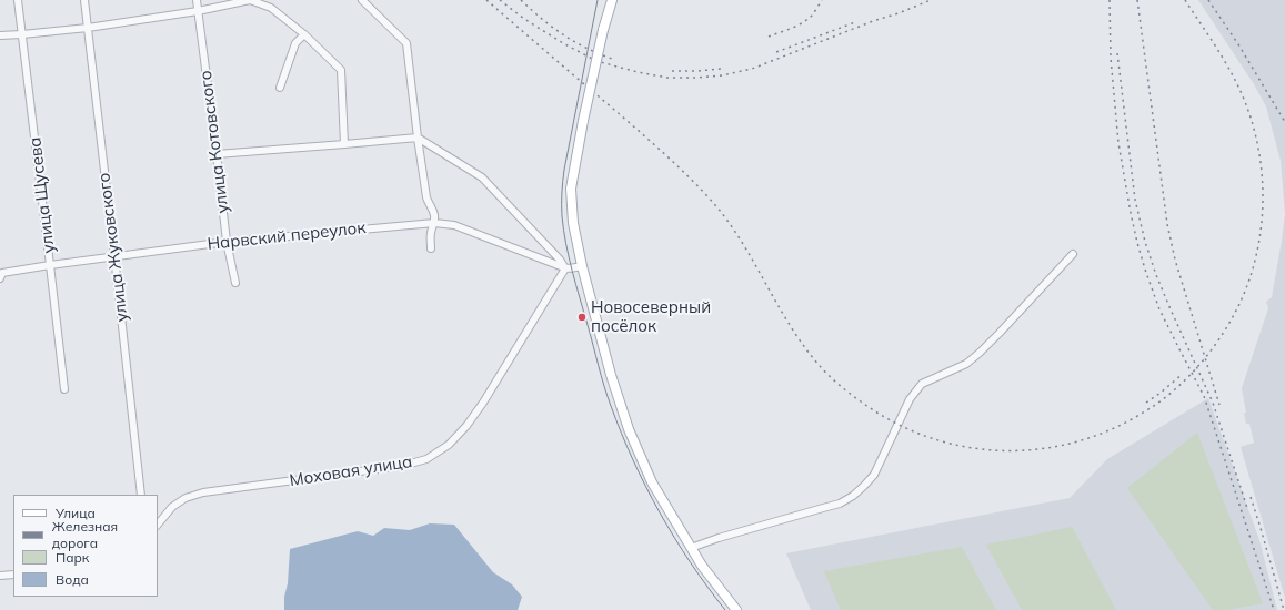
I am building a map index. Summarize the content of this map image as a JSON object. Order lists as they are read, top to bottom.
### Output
{
  "streets": {
    "street": [
      "улица Котовского",
      "улица Щусева",
      "Нарвский переулок",
      "улица Жуковского",
      "Моховая улица"
    ]
  },
  "crossings": [
    ["улица Котовского", "Нарвский переулок"],
    ["улица Щусева", "Нарвский переулок"],
    ["Нарвский переулок", "улица Жуковского"],
    ["Нарвский переулок", "Моховая улица"]
  ],
  "places": ["Новосеверный посёлок"],
  "legend": [
    "Улица",
    "Железная дорога",
    "Парк",
    "Вода"
  ]
}
